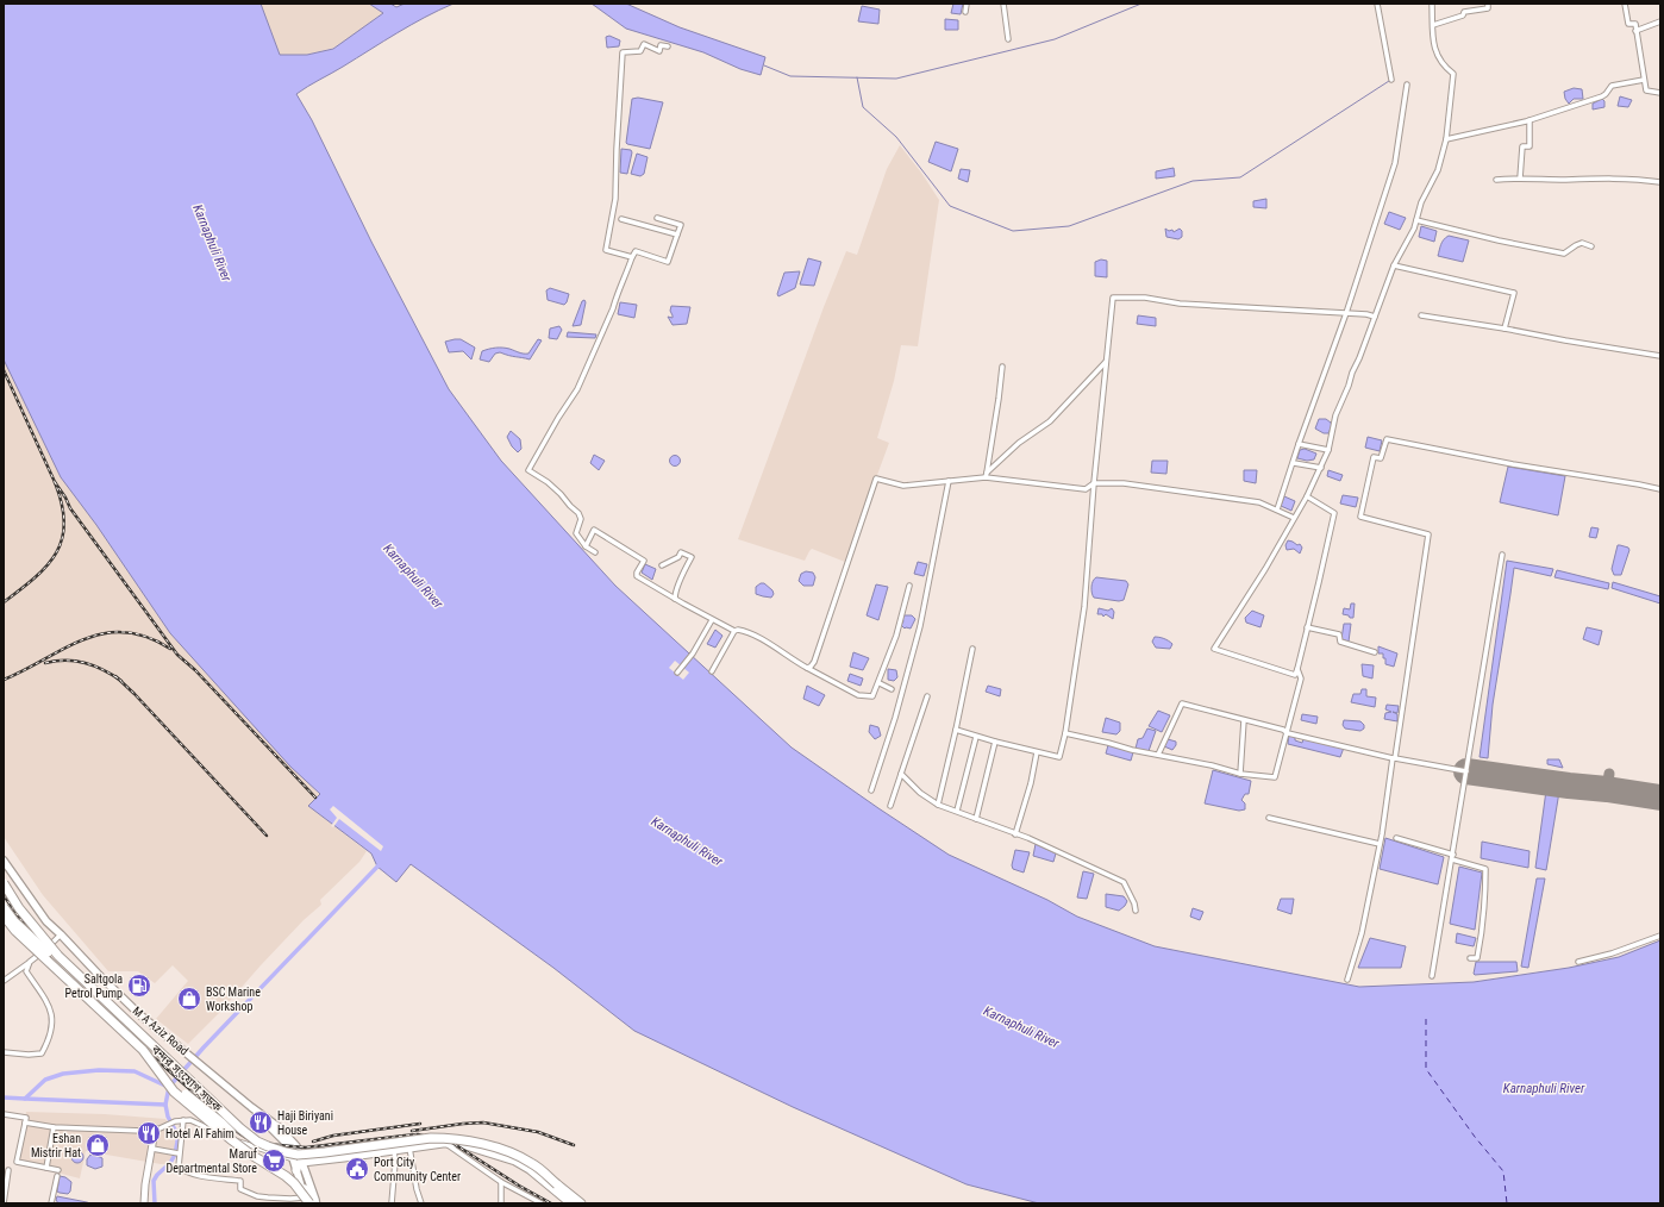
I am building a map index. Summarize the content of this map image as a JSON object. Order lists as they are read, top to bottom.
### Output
{
  "streets": {
    "highway": ["বন্দর সংযোগ সড়ক"],
    "main road": ["M A Aziz Road"]
  },
  "water": ["Karnaphuli River"],
  "places": {
    "fuel station": ["Saltgola Petrol Pump"],
    "shop": ["BSC Marine Workshop", "Eshan Mistrir Hat"],
    "restaurant": ["Haji Biriyani House", "Hotel Al Fahim"],
    "supermarket": ["Maruf Departmental Store"],
    "public building": ["Port City Community Center"]
  }
}
